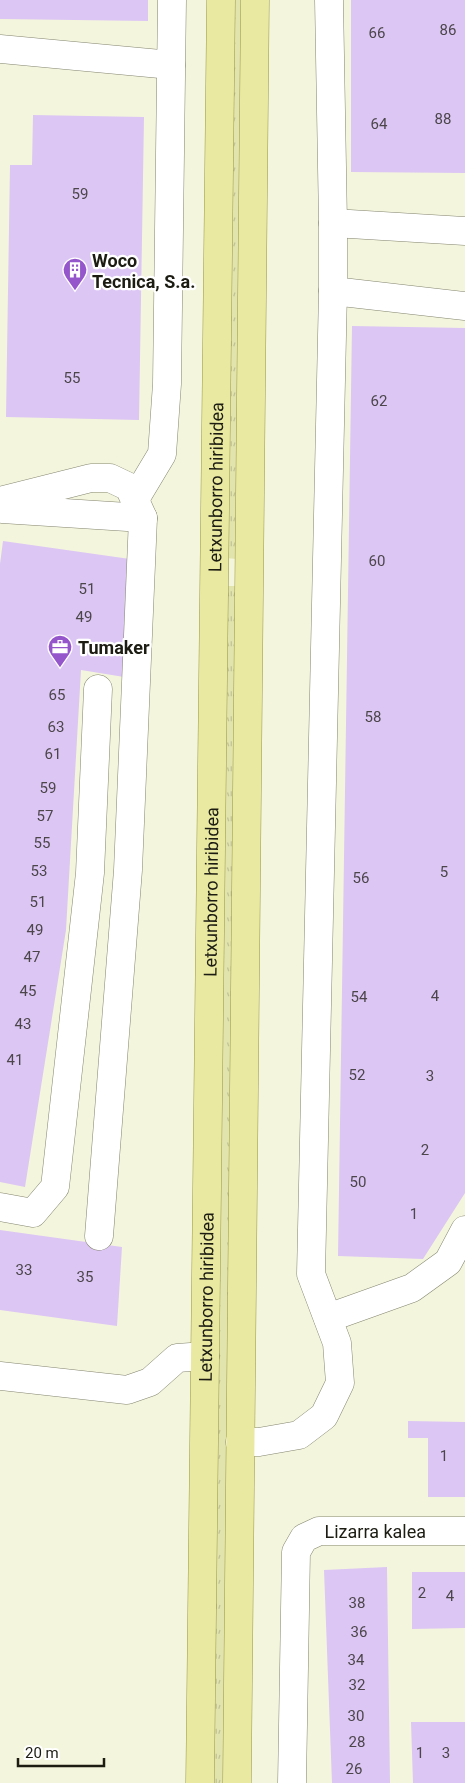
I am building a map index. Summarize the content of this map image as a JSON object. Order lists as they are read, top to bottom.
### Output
{
  "streets": {
    "main road": ["Letxunborro hiribidea"],
    "street": ["Lizarra kalea"]
  },
  "places": {
    "building": ["Woco Tecnica, S.a."],
    "office": ["Tumaker"]
  },
  "house_numbers": [
    "86",
    "66",
    "88",
    "64",
    "59",
    "55",
    "62",
    "60",
    "51",
    "49",
    "65",
    "58",
    "63",
    "61",
    "59",
    "57",
    "55",
    "53",
    "5",
    "56",
    "51",
    "49",
    "47",
    "45",
    "4",
    "54",
    "43",
    "41",
    "52",
    "3",
    "2",
    "50",
    "1",
    "33",
    "35",
    "1",
    "2",
    "4",
    "38",
    "36",
    "34",
    "32",
    "30",
    "28",
    "1",
    "3",
    "26"
  ],
  "scale_bar": "20 m"
}
